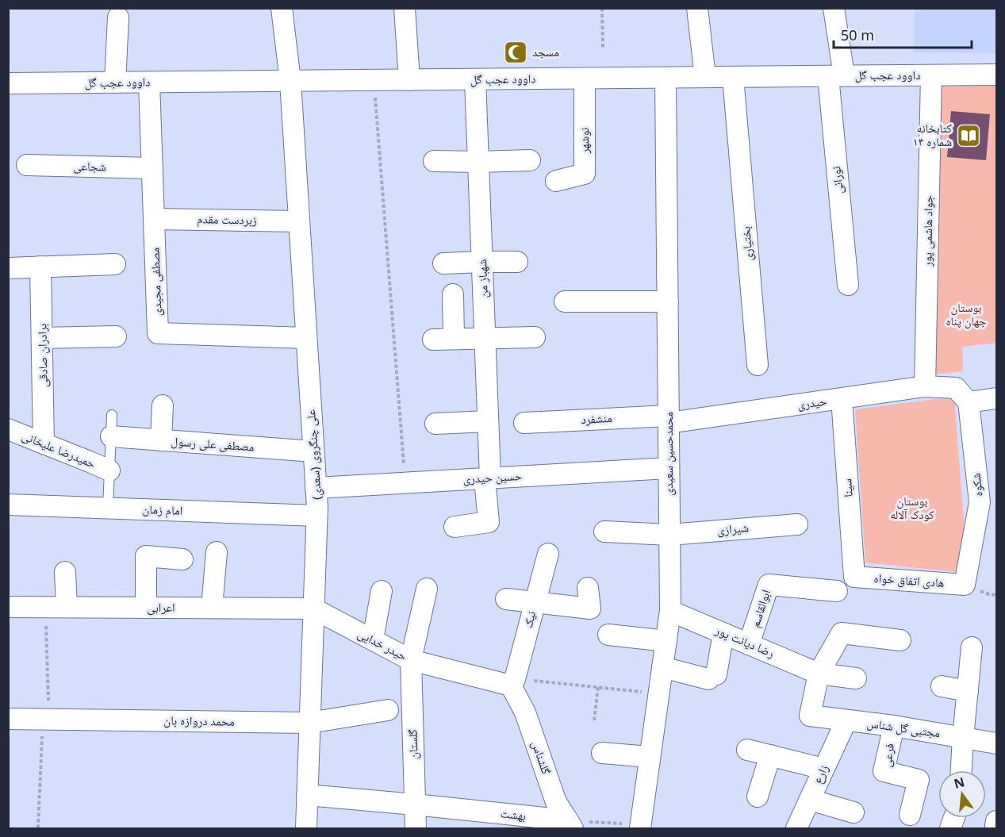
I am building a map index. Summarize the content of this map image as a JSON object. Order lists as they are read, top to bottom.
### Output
{
  "streets": {
    "street": [
      "داوود عجب گل",
      "نوشهر",
      "شجاعی",
      "نورانی",
      "زبردست مقدم",
      "جواد هاشمی پور",
      "بختیاری",
      "شهباز من",
      "مصطفی مجیدی",
      "برادران صادقی",
      "حیدری",
      "منشفرد",
      "مصطفی علی رسول",
      "حمیدرضا علیخانی",
      "محمدحسین سعیدی",
      "علی چنگروی (سعدی)",
      "حسین حیدری",
      "شکوه",
      "سینا",
      "امام زمان",
      "شیرازی",
      "هادی اتفاق خواه",
      "اعرابی",
      "ابوالقاسم",
      "نیک",
      "رضا دیانت پور",
      "حیدر خدایی",
      "محمد دروازه بان",
      "مجتبی گل شناس",
      "گلستان",
      "فرعی",
      "گلشناس",
      "زارع",
      "بهشت"
    ]
  },
  "crossings": [
    ["داوود عجب گل", "نوشهر"],
    ["داوود عجب گل", "نورانی"],
    ["داوود عجب گل", "جواد هاشمی پور"],
    ["داوود عجب گل", "بختیاری"],
    ["داوود عجب گل", "شهباز من"],
    ["داوود عجب گل", "مصطفی مجیدی"],
    ["داوود عجب گل", "محمدحسین سعیدی"],
    ["داوود عجب گل", "علی چنگروی (سعدی)"],
    ["شجاعی", "مصطفی مجیدی"],
    ["زبردست مقدم", "مصطفی مجیدی"],
    ["زبردست مقدم", "علی چنگروی (سعدی)"],
    ["جواد هاشمی پور", "حیدری"],
    ["شهباز من", "حسین حیدری"],
    ["مصطفی مجیدی", "علی چنگروی (سعدی)"],
    ["برادران صادقی", "حمیدرضا علیخانی"],
    ["حیدری", "منشفرد"],
    ["حیدری", "محمدحسین سعیدی"],
    ["حیدری", "شکوه"],
    ["حیدری", "سینا"],
    ["منشفرد", "محمدحسین سعیدی"],
    ["مصطفی علی رسول", "علی چنگروی (سعدی)"],
    ["محمدحسین سعیدی", "حسین حیدری"],
    ["محمدحسین سعیدی", "شیرازی"],
    ["محمدحسین سعیدی", "رضا دیانت پور"],
    ["علی چنگروی (سعدی)", "حسین حیدری"],
    ["علی چنگروی (سعدی)", "امام زمان"],
    ["علی چنگروی (سعدی)", "اعرابی"],
    ["علی چنگروی (سعدی)", "حیدر خدایی"],
    ["علی چنگروی (سعدی)", "محمد دروازه بان"],
    ["علی چنگروی (سعدی)", "بهشت"],
    ["شکوه", "هادی اتفاق خواه"],
    ["سینا", "هادی اتفاق خواه"],
    ["اعرابی", "حیدر خدایی"],
    ["ابوالقاسم", "رضا دیانت پور"],
    ["نیک", "حیدر خدایی"],
    ["نیک", "گلشناس"],
    ["رضا دیانت پور", "مجتبی گل شناس"],
    ["حیدر خدایی", "گلستان"],
    ["حیدر خدایی", "گلشناس"],
    ["مجتبی گل شناس", "فرعی"],
    ["مجتبی گل شناس", "زارع"],
    ["گلستان", "بهشت"],
    ["گلشناس", "بهشت"]
  ],
  "parks": ["بوستان جهان پناه", "بوستان کودک آلاله"],
  "places": {
    "mosque": ["مسجد"],
    "library": ["کتابخانه شماره ۱۴"]
  },
  "scale_bar": "50 m",
  "north": "top"
}
